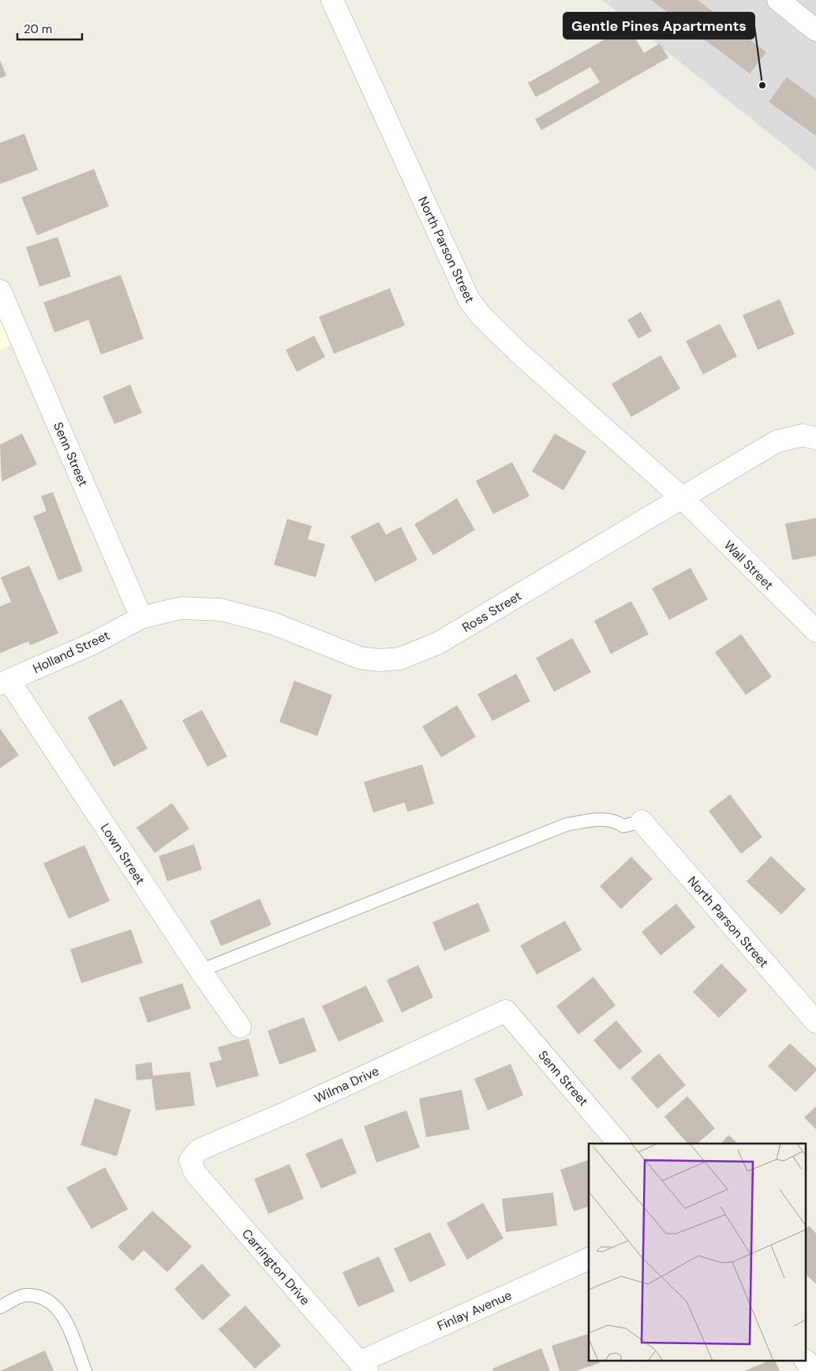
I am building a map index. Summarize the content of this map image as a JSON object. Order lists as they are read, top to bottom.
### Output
{
  "streets": {
    "street": [
      "North Parson Street",
      "Senn Street",
      "Wall Street",
      "Ross Street",
      "Holland Street",
      "Lown Street",
      "Wilma Drive",
      "Carrington Drive",
      "Finlay Avenue"
    ]
  },
  "crossings": [
    ["North Parson Street", "Wall Street"],
    ["North Parson Street", "Ross Street"],
    ["Senn Street", "Ross Street"],
    ["Senn Street", "Holland Street"],
    ["Senn Street", "Wilma Drive"],
    ["Wall Street", "Ross Street"],
    ["Ross Street", "Holland Street"],
    ["Holland Street", "Lown Street"],
    ["Wilma Drive", "Carrington Drive"],
    ["Carrington Drive", "Finlay Avenue"]
  ],
  "places": ["Gentle Pines Apartments"],
  "scale_bar": "20 m"
}
